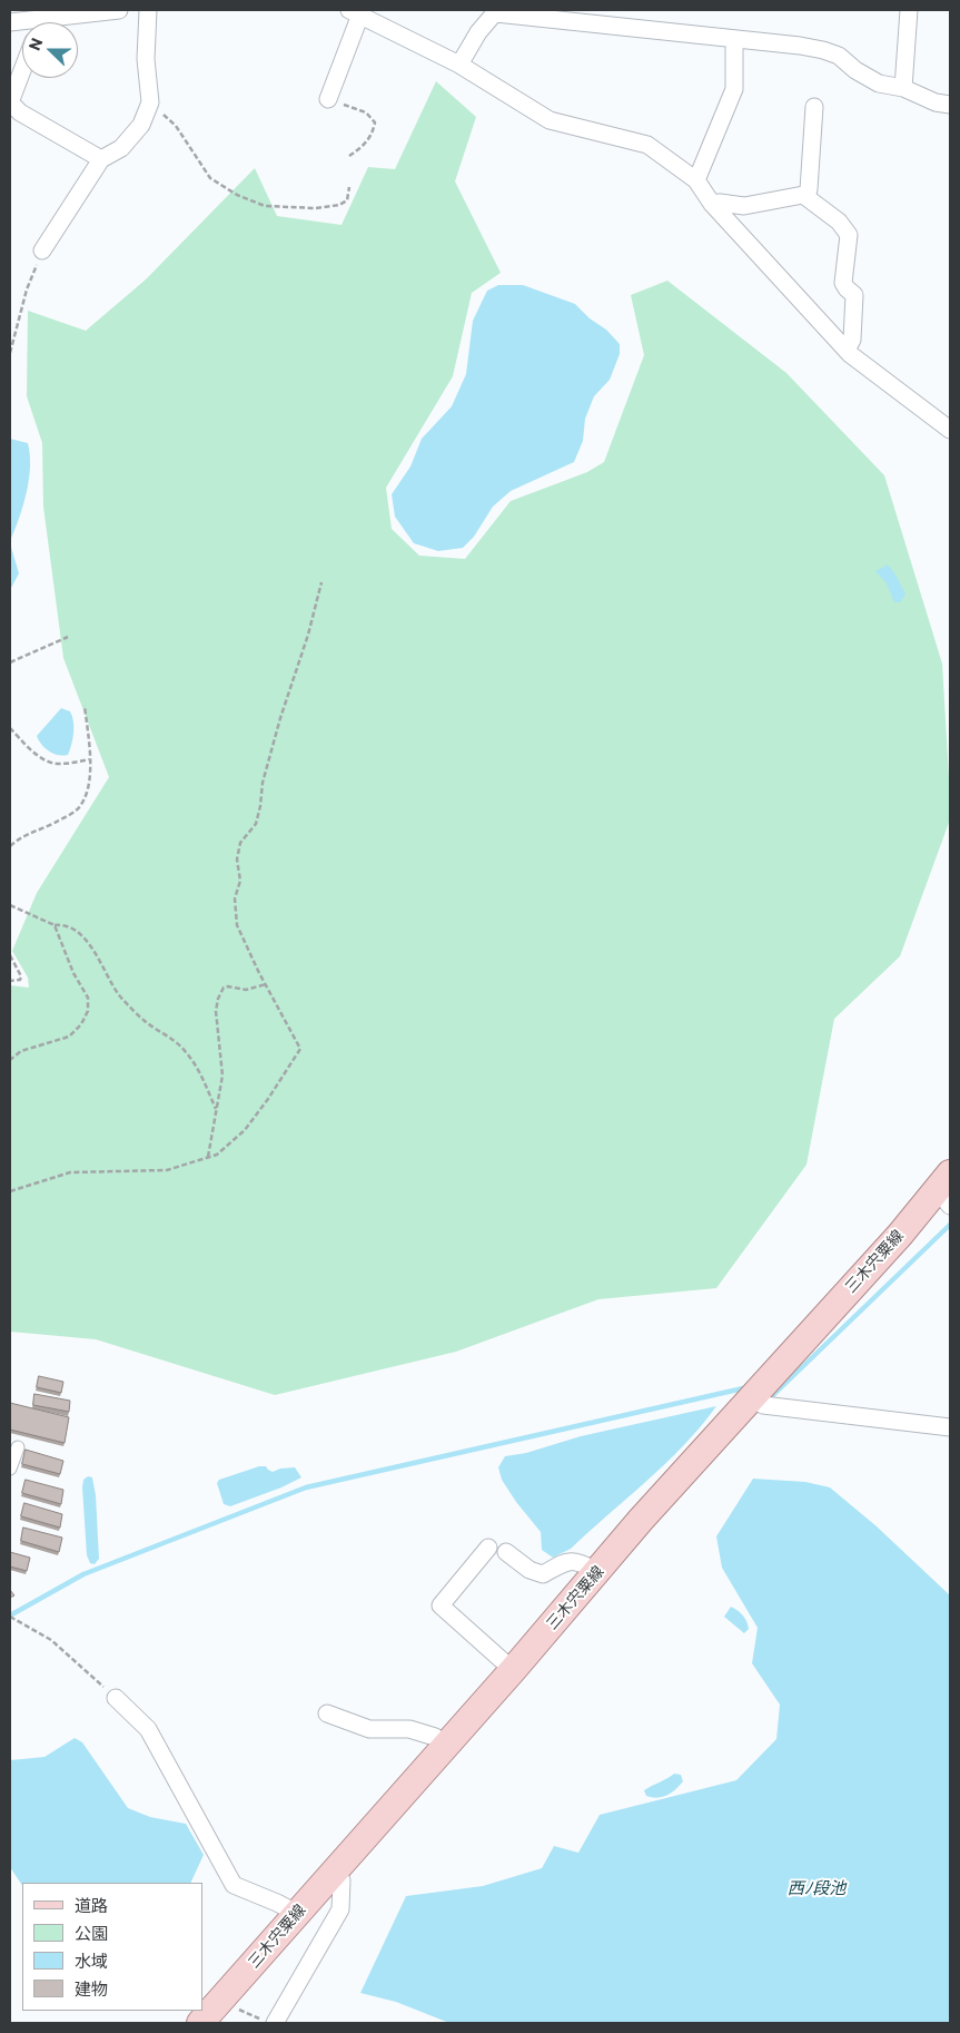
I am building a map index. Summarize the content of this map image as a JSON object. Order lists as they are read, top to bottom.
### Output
{
  "streets": {
    "main road": ["三木宍粟線"]
  },
  "water": ["西ﾉ段池"],
  "legend": [
    "道路",
    "公園",
    "水域",
    "建物"
  ],
  "north": "left"
}
